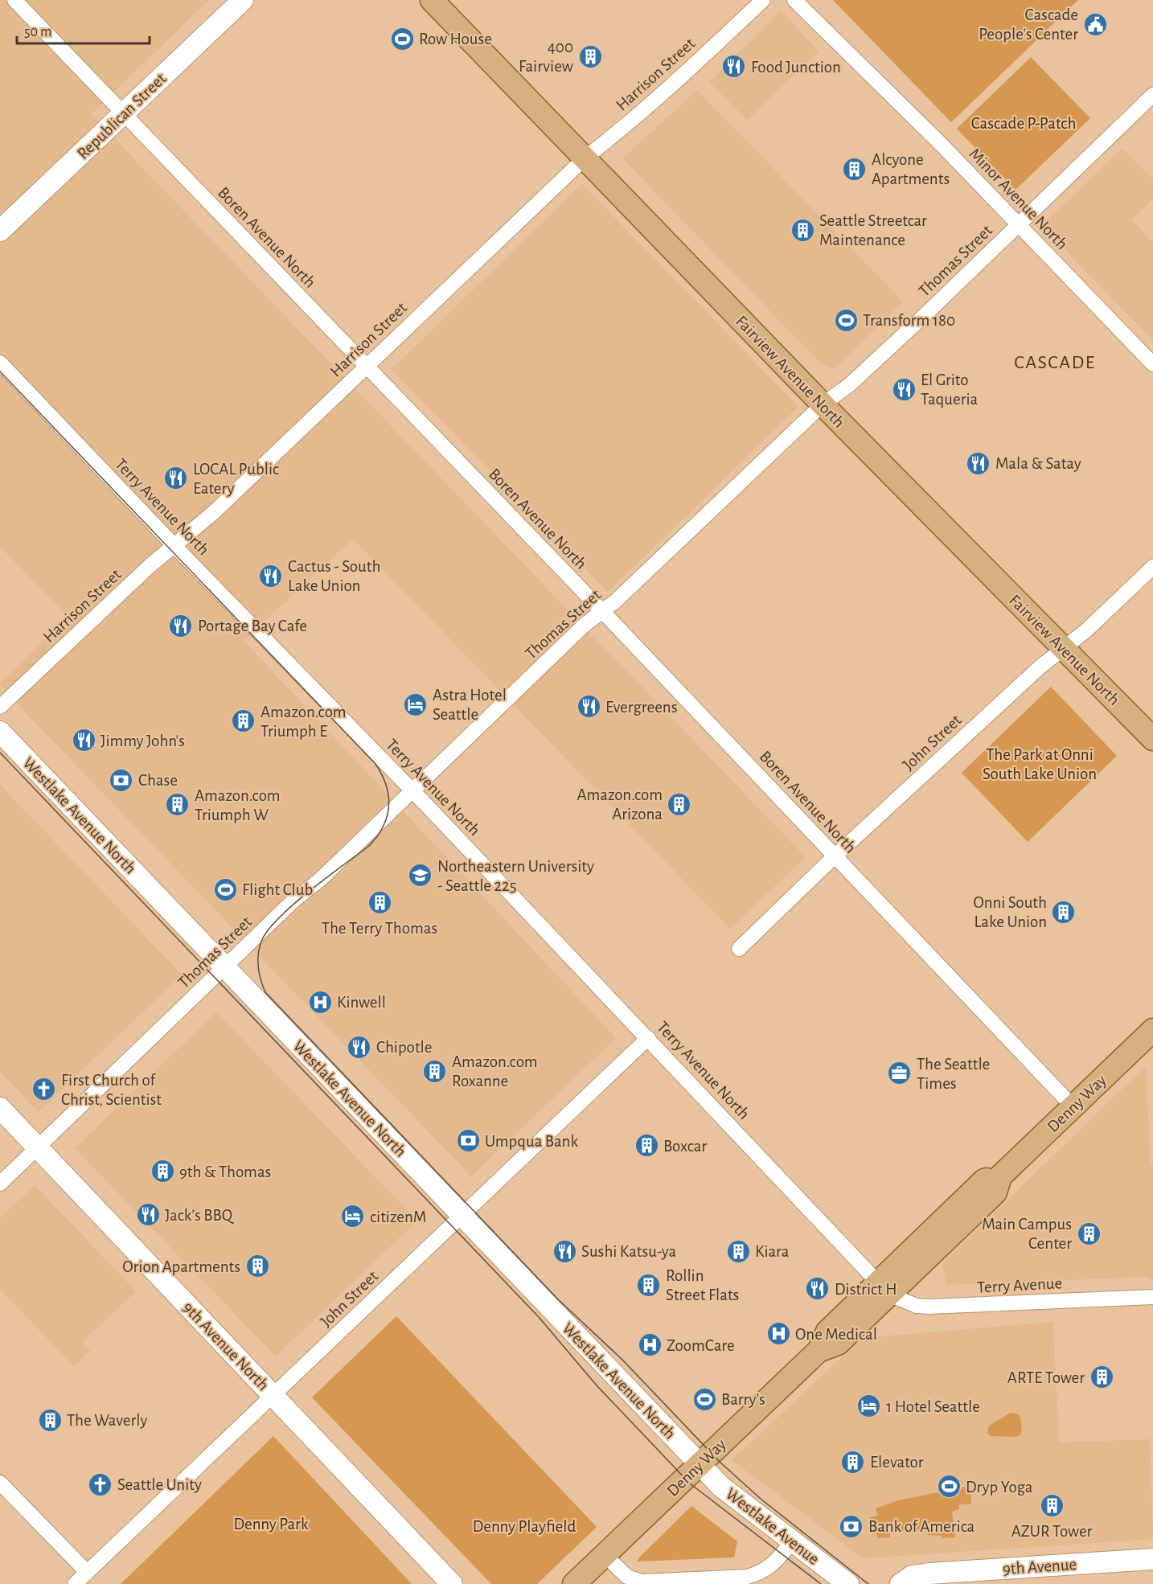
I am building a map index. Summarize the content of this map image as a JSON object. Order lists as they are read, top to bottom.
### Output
{
  "streets": {
    "main road": [
      "Republican Street",
      "Fairview Avenue North",
      "Westlake Avenue North",
      "Denny Way",
      "9th Avenue North",
      "Westlake Avenue",
      "9th Avenue"
    ],
    "street": [
      "Harrison Street",
      "Minor Avenue North",
      "Boren Avenue North",
      "Thomas Street",
      "Terry Avenue North",
      "John Street",
      "Terry Avenue"
    ]
  },
  "crossings": [
    ["Harrison Street", "Boren Avenue North"],
    ["Harrison Street", "Fairview Avenue North"],
    ["Harrison Street", "Terry Avenue North"],
    ["Republican Street", "Boren Avenue North"],
    ["Minor Avenue North", "Thomas Street"],
    ["Boren Avenue North", "Thomas Street"],
    ["Boren Avenue North", "John Street"],
    ["Boren Avenue North", "Denny Way"],
    ["Thomas Street", "Fairview Avenue North"],
    ["Thomas Street", "Terry Avenue North"],
    ["Thomas Street", "Westlake Avenue North"],
    ["Thomas Street", "9th Avenue North"],
    ["Fairview Avenue North", "John Street"],
    ["Terry Avenue North", "John Street"],
    ["Terry Avenue North", "Denny Way"],
    ["Terry Avenue North", "Terry Avenue"],
    ["John Street", "Westlake Avenue North"],
    ["John Street", "9th Avenue North"],
    ["Westlake Avenue North", "Denny Way"],
    ["Westlake Avenue North", "Westlake Avenue"],
    ["Denny Way", "Terry Avenue"],
    ["Denny Way", "Westlake Avenue"]
  ],
  "districts": ["CASCADE"],
  "parks": [
    "Cascade P-Patch",
    "The Park at Onni South Lake Union",
    "Denny Park",
    "Denny Playfield"
  ],
  "places": {
    "public building": ["Cascade People's Center"],
    "sports": [
      "Row House",
      "Transform 180",
      "Flight Club",
      "Barry's",
      "Dryp Yoga"
    ],
    "building": [
      "400 Fairview",
      "Alcyone Apartments",
      "Seattle Streetcar Maintenance",
      "Amazon.com Triumph E",
      "Amazon.com Arizona",
      "Amazon.com Triumph W",
      "The Terry Thomas",
      "Onni South Lake Union",
      "Amazon.com Roxanne",
      "Boxcar",
      "9th & Thomas",
      "Main Campus Center",
      "Kiara",
      "Orion Apartments",
      "Rollin Street Flats",
      "ARTE Tower",
      "The Waverly",
      "Elevator",
      "AZUR Tower"
    ],
    "restaurant": [
      "Food Junction",
      "El Grito Taqueria",
      "Mala & Satay",
      "LOCAL Public Eatery",
      "Cactus - South Lake Union",
      "Portage Bay Cafe",
      "Evergreens",
      "Jimmy John's",
      "Chipotle",
      "Jack’s BBQ",
      "Sushi Katsu-ya",
      "District H"
    ],
    "hotel": ["Astra Hotel Seattle", "citizenM", "1 Hotel Seattle"],
    "bank": ["Chase", "Umpqua Bank", "Bank of America"],
    "school or university": ["Northeastern University - Seattle 225"],
    "hospital": ["Kinwell", "One Medical", "ZoomCare"],
    "office": ["The Seattle Times"],
    "church": ["First Church of Christ, Scientist", "Seattle Unity"]
  },
  "scale_bar": "50 m"
}
